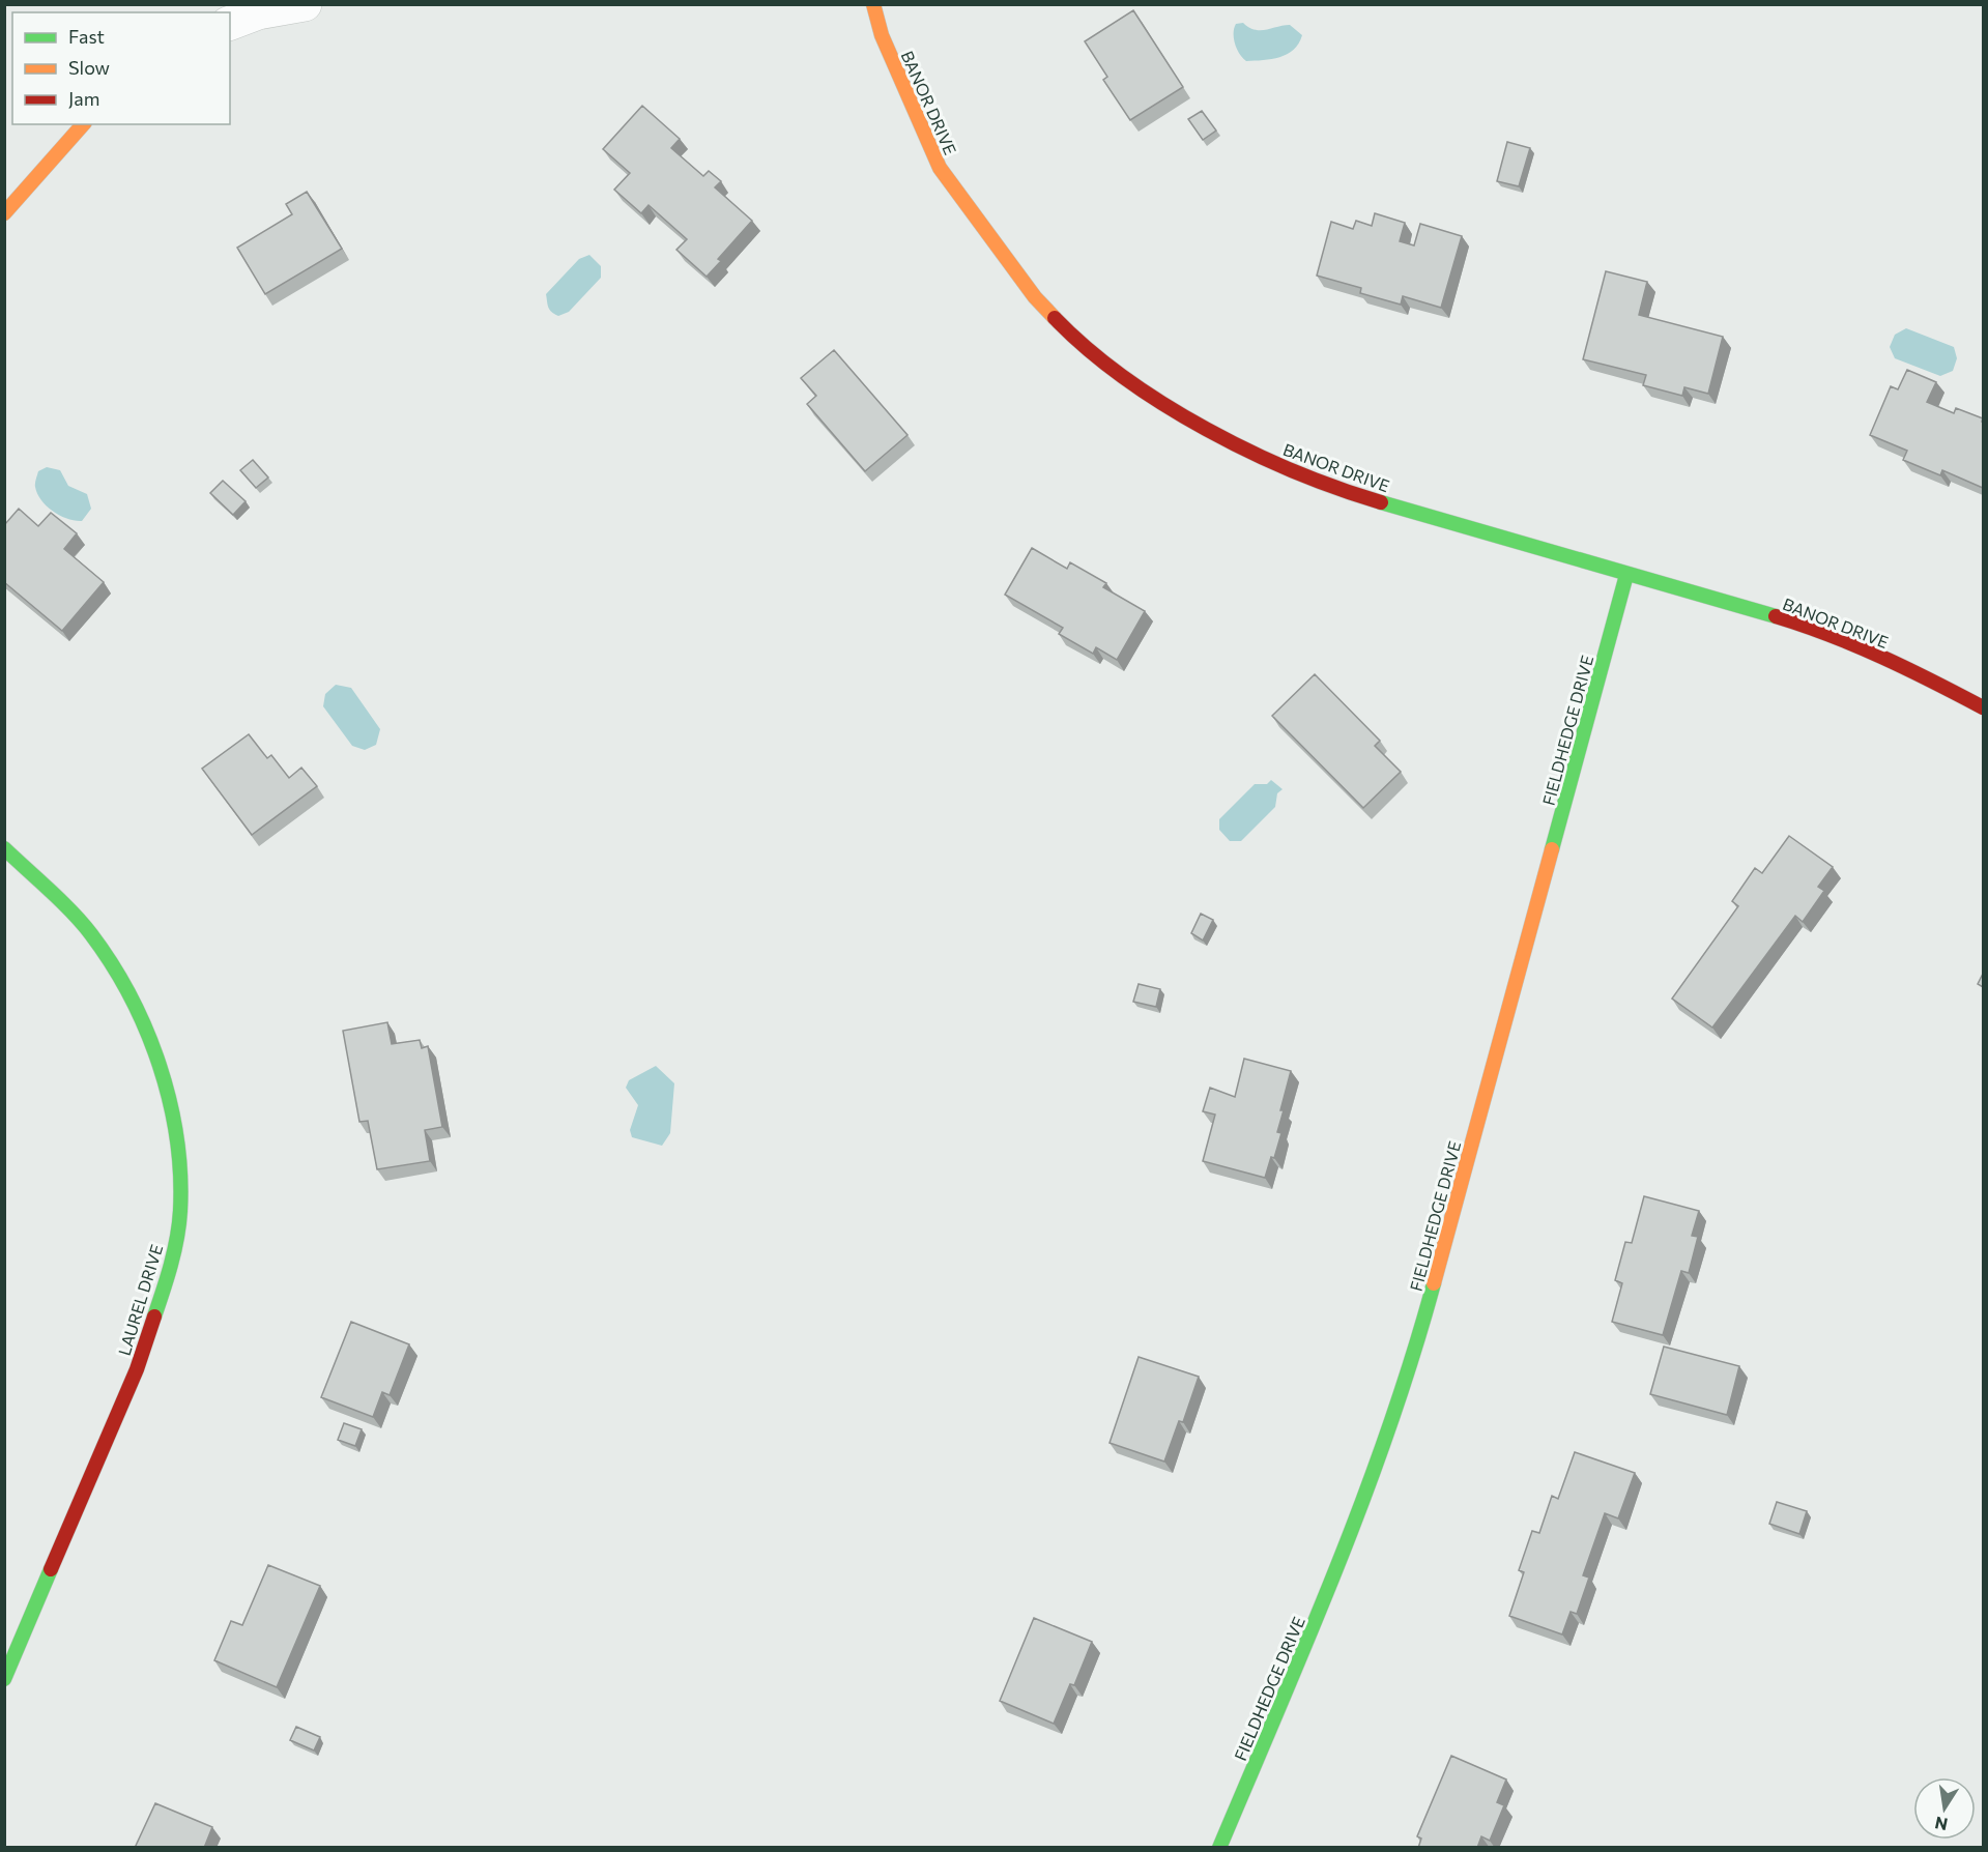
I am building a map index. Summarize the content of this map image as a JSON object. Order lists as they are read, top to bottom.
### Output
{
  "streets": {
    "street": ["BANOR DRIVE", "FIELDHEDGE DRIVE", "LAUREL DRIVE"]
  },
  "crossings": [
    ["BANOR DRIVE", "FIELDHEDGE DRIVE"]
  ],
  "legend": ["Fast", "Slow", "Jam"],
  "north": "bottom"
}
